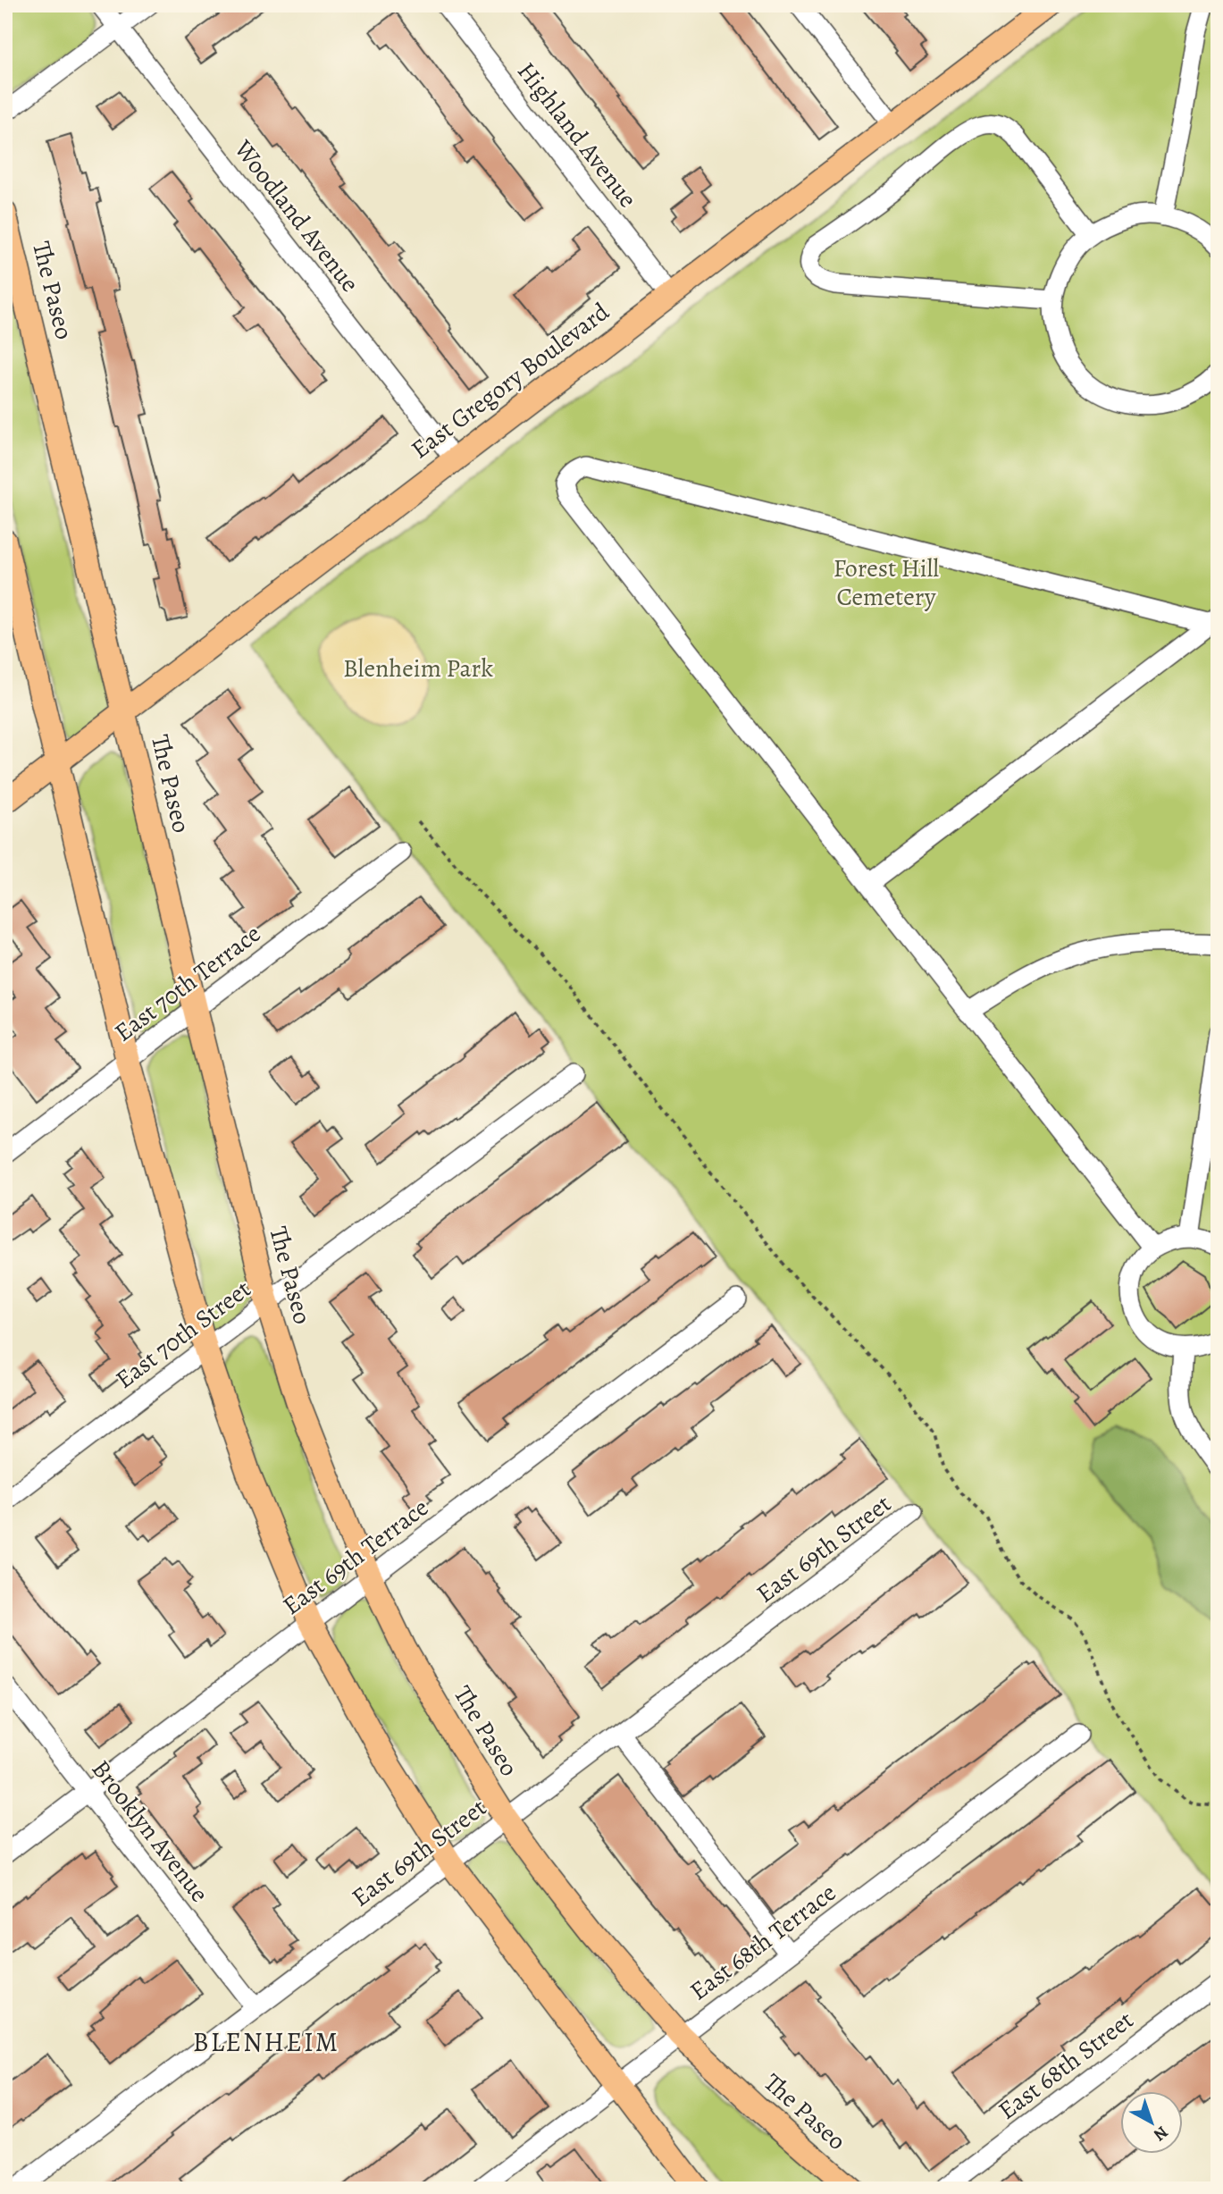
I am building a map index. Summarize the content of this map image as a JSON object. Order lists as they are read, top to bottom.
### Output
{
  "streets": {
    "main road": ["The Paseo", "East Gregory Boulevard"],
    "street": [
      "Highland Avenue",
      "Woodland Avenue",
      "East 70th Terrace",
      "East 70th Street",
      "East 69th Street",
      "East 69th Terrace",
      "Brooklyn Avenue",
      "East 68th Terrace",
      "East 68th Street"
    ]
  },
  "crossings": [
    ["Highland Avenue", "East Gregory Boulevard"],
    ["Woodland Avenue", "East Gregory Boulevard"],
    ["The Paseo", "East Gregory Boulevard"],
    ["The Paseo", "East 70th Terrace"],
    ["The Paseo", "East 70th Street"],
    ["The Paseo", "East 69th Street"],
    ["The Paseo", "East 69th Terrace"],
    ["The Paseo", "East 68th Terrace"],
    ["East 69th Street", "Brooklyn Avenue"],
    ["East 69th Terrace", "Brooklyn Avenue"]
  ],
  "districts": ["BLENHEIM"],
  "parks": ["Forest Hill Cemetery", "Blenheim Park"],
  "north": "bottom right"
}
